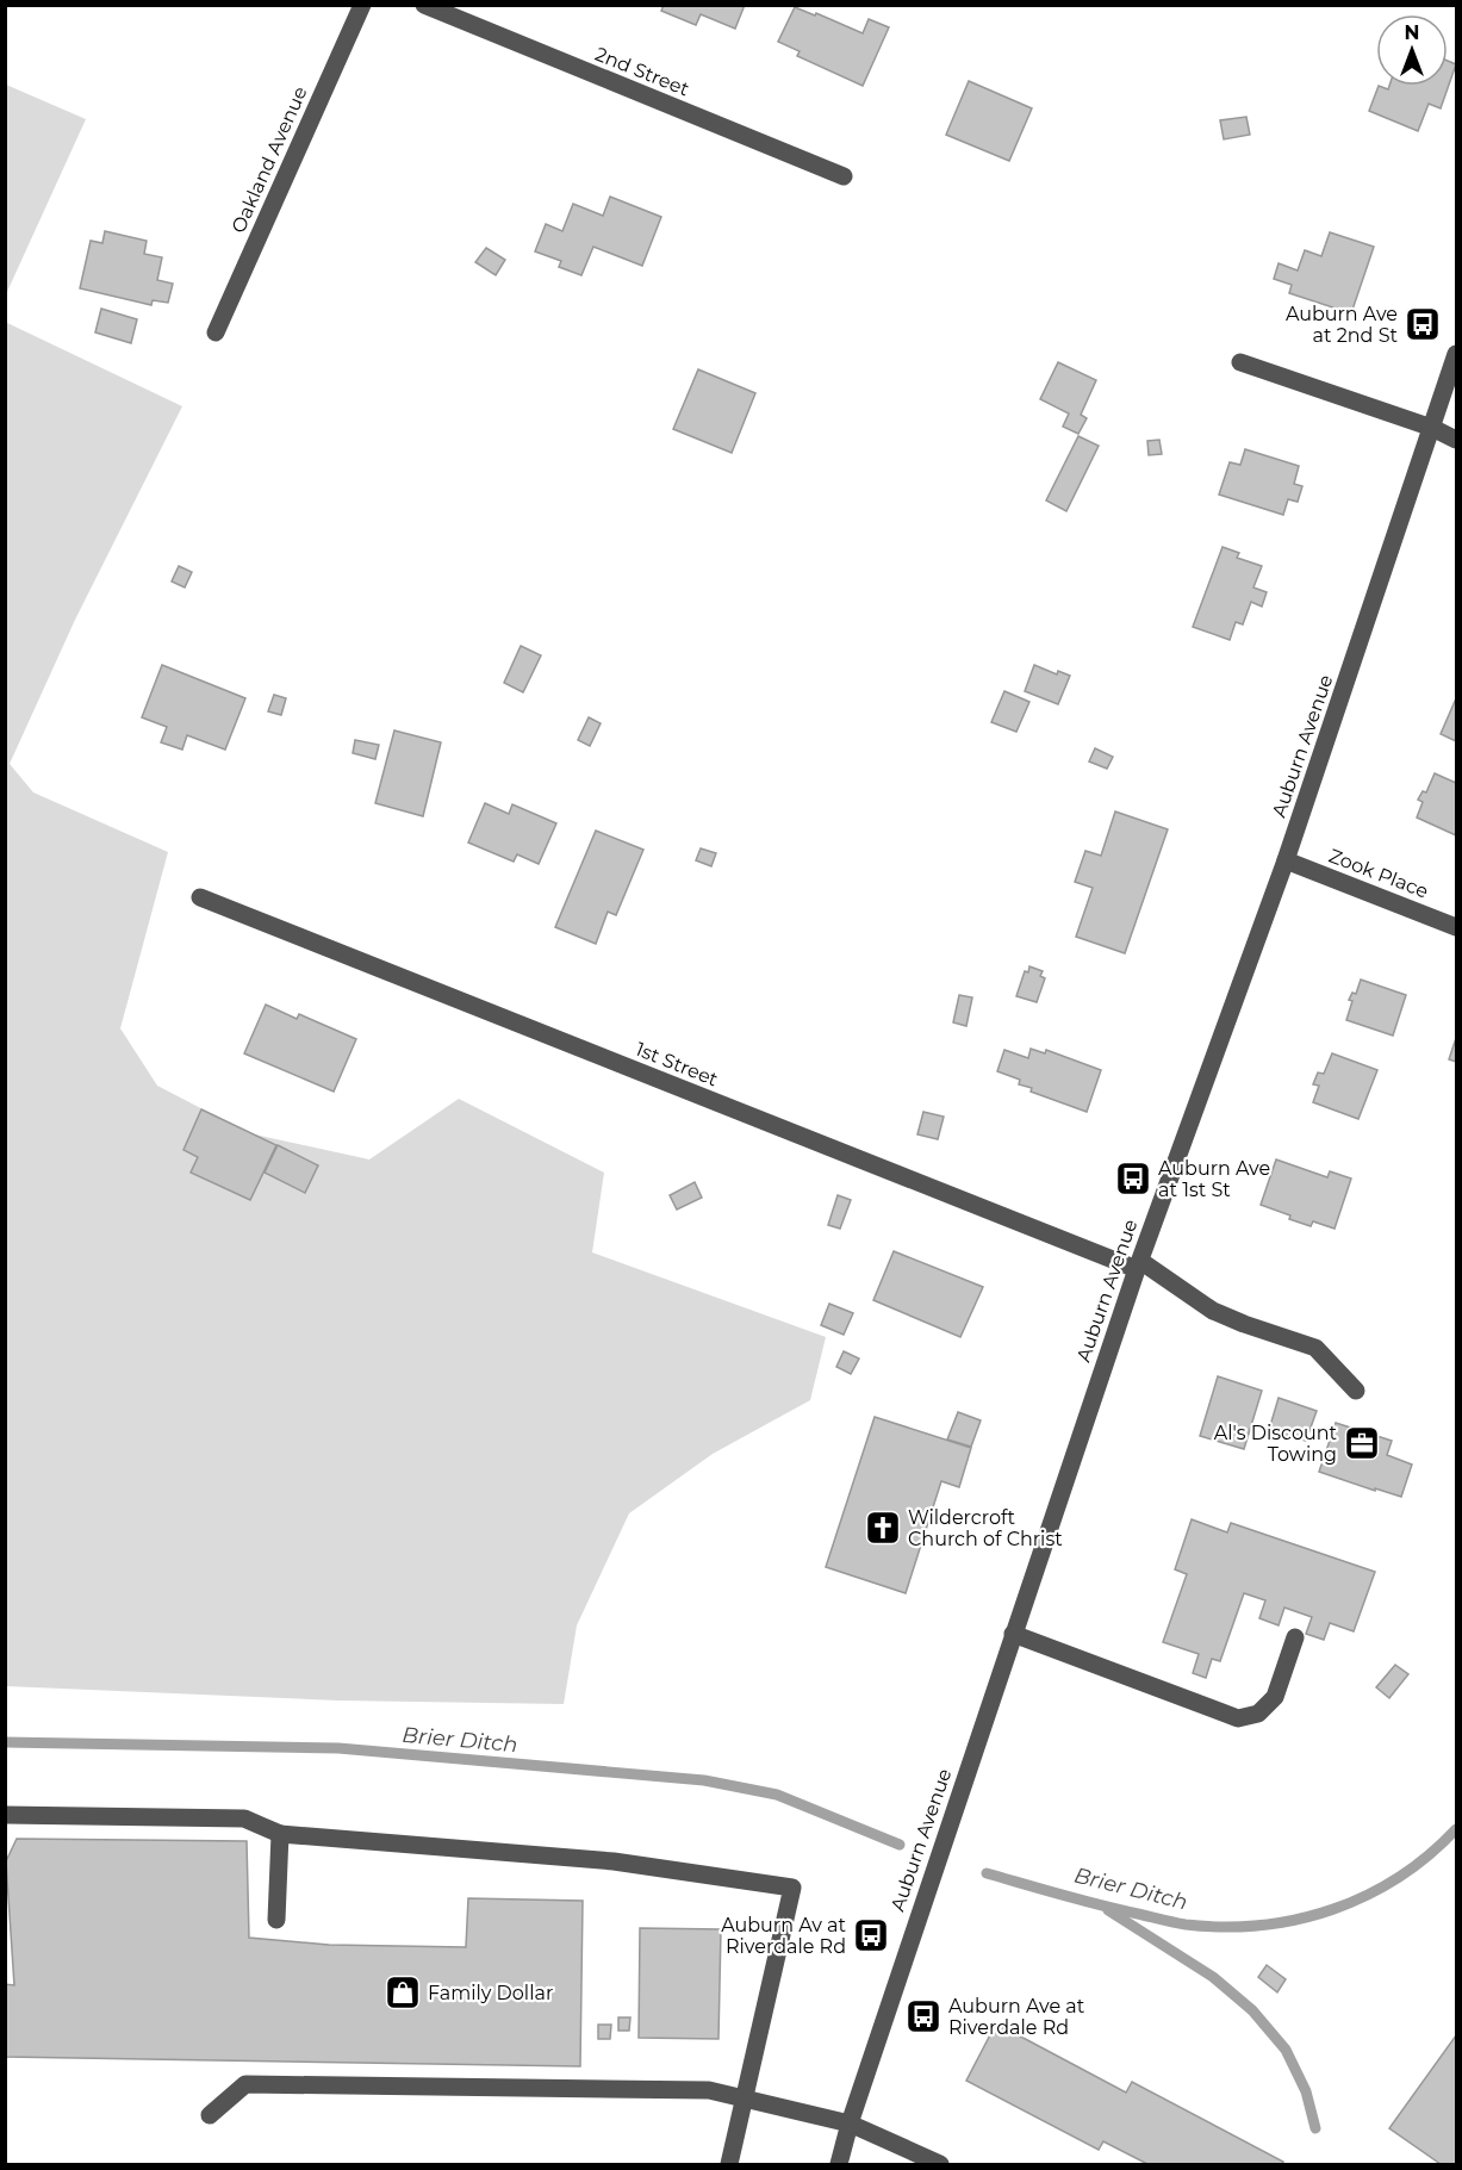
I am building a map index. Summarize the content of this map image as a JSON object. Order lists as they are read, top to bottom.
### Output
{
  "streets": {
    "street": [
      "2nd Street",
      "Oakland Avenue",
      "Auburn Avenue",
      "Zook Place",
      "1st Street"
    ]
  },
  "crossings": [
    ["Auburn Avenue", "Zook Place"],
    ["Auburn Avenue", "1st Street"]
  ],
  "water": ["Brier Ditch"],
  "places": {
    "bus stop": [
      "Auburn Ave at 2nd St",
      "Auburn Ave at 1st St",
      "Auburn Av at Riverdale Rd",
      "Auburn Ave at Riverdale Rd"
    ],
    "office": ["Al's Discount Towing"],
    "church": ["Wildercroft Church of Christ"],
    "shop": ["Family Dollar"]
  },
  "north": "top"
}
